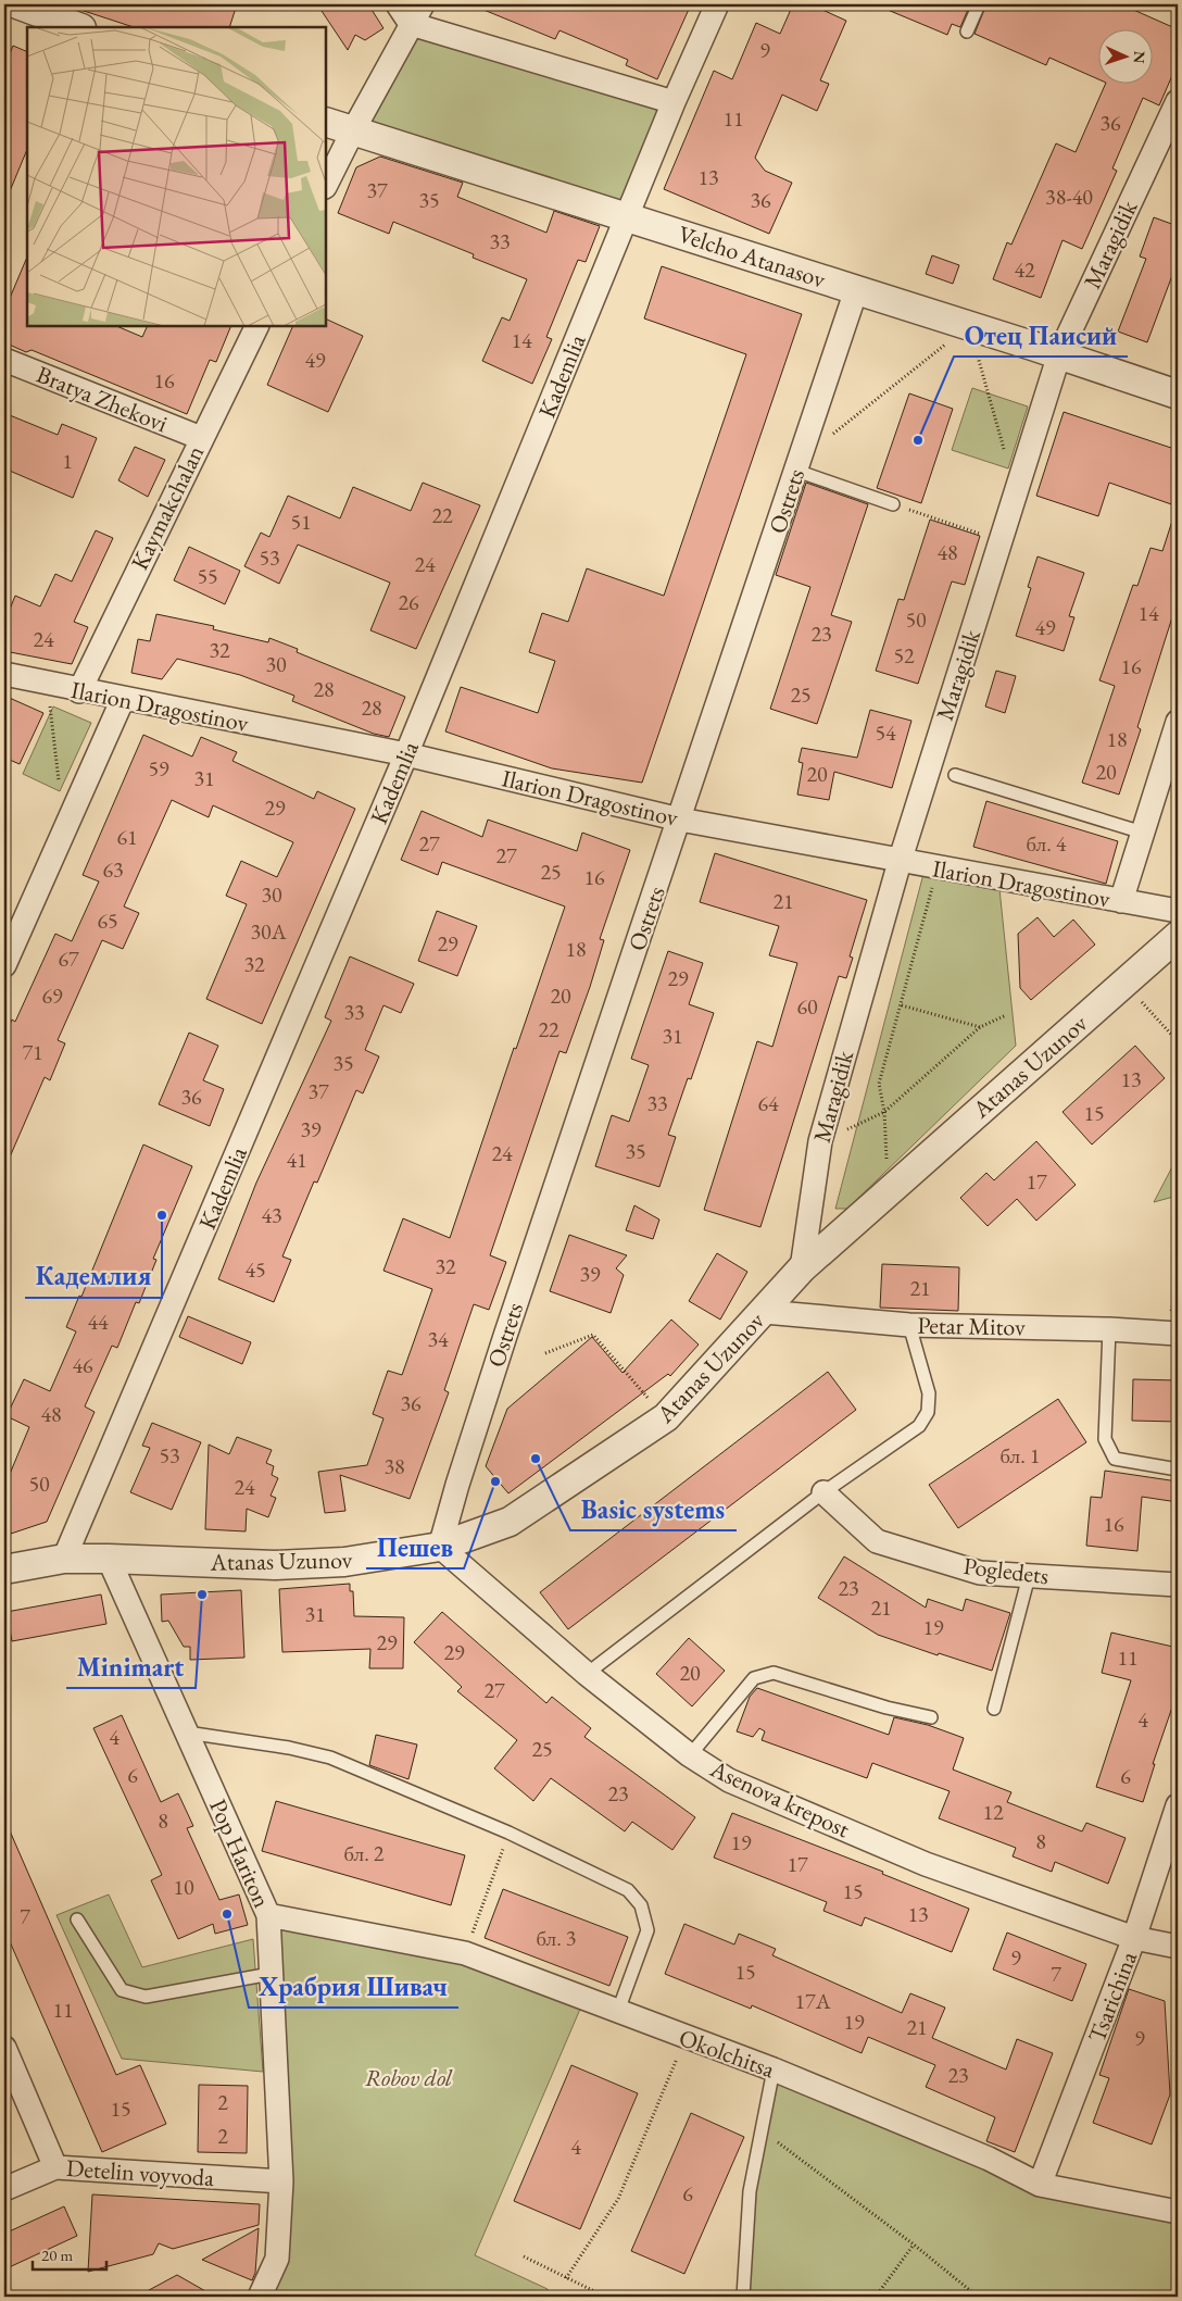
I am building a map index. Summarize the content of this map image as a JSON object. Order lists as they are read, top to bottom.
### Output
{
  "streets": {
    "street": [
      "Maragidik",
      "Velcho Atanasov",
      "Kademlia",
      "Bratya Zhekovi",
      "Ostrets",
      "Kaymakchalan",
      "Ilarion Dragostinov",
      "Atanas Uzunov",
      "Petar Mitov",
      "Pogledets",
      "Asenova krepost",
      "Pop Hariton",
      "Tsarichina",
      "Okolchitsa",
      "Detelin voyvoda"
    ]
  },
  "crossings": [
    ["Maragidik", "Velcho Atanasov"],
    ["Maragidik", "Ilarion Dragostinov"],
    ["Maragidik", "Atanas Uzunov"],
    ["Velcho Atanasov", "Kademlia"],
    ["Velcho Atanasov", "Ostrets"],
    ["Kademlia", "Ilarion Dragostinov"],
    ["Kademlia", "Atanas Uzunov"],
    ["Bratya Zhekovi", "Kaymakchalan"],
    ["Ostrets", "Ilarion Dragostinov"],
    ["Ostrets", "Atanas Uzunov"],
    ["Ostrets", "Asenova krepost"],
    ["Kaymakchalan", "Ilarion Dragostinov"],
    ["Atanas Uzunov", "Petar Mitov"],
    ["Atanas Uzunov", "Asenova krepost"],
    ["Atanas Uzunov", "Pop Hariton"],
    ["Asenova krepost", "Tsarichina"],
    ["Pop Hariton", "Okolchitsa"],
    ["Pop Hariton", "Detelin voyvoda"],
    ["Tsarichina", "Okolchitsa"]
  ],
  "parks": ["Robov dol"],
  "places": [
    "Отец Паисий",
    "Кадемлия",
    "Basic systems",
    "Пешев",
    "Minimart",
    "Храбрия Шивач"
  ],
  "house_numbers": [
    "9",
    "11",
    "36",
    "13",
    "37",
    "38-40",
    "35",
    "36",
    "33",
    "42",
    "14",
    "49",
    "16",
    "1",
    "22",
    "51",
    "48",
    "53",
    "24",
    "55",
    "26",
    "14",
    "50",
    "49",
    "23",
    "24",
    "32",
    "52",
    "30",
    "16",
    "28",
    "25",
    "28",
    "54",
    "18",
    "59",
    "20",
    "20",
    "31",
    "29",
    "61",
    "27",
    "бл. 4",
    "27",
    "63",
    "25",
    "16",
    "30",
    "21",
    "65",
    "30А",
    "29",
    "18",
    "67",
    "32",
    "29",
    "69",
    "20",
    "60",
    "33",
    "22",
    "31",
    "71",
    "35",
    "13",
    "37",
    "36",
    "33",
    "64",
    "15",
    "39",
    "35",
    "24",
    "41",
    "17",
    "43",
    "32",
    "45",
    "39",
    "21",
    "44",
    "34",
    "46",
    "36",
    "48",
    "53",
    "бл. 1",
    "38",
    "50",
    "24",
    "16",
    "23",
    "21",
    "31",
    "19",
    "29",
    "29",
    "11",
    "20",
    "27",
    "4",
    "4",
    "25",
    "6",
    "6",
    "23",
    "12",
    "8",
    "8",
    "19",
    "бл. 2",
    "17",
    "10",
    "15",
    "13",
    "7",
    "бл. 3",
    "9",
    "15",
    "7",
    "17А",
    "11",
    "19",
    "21",
    "9",
    "23",
    "2",
    "15",
    "2",
    "4",
    "6"
  ],
  "scale_bar": "20 m",
  "north": "right"
}
